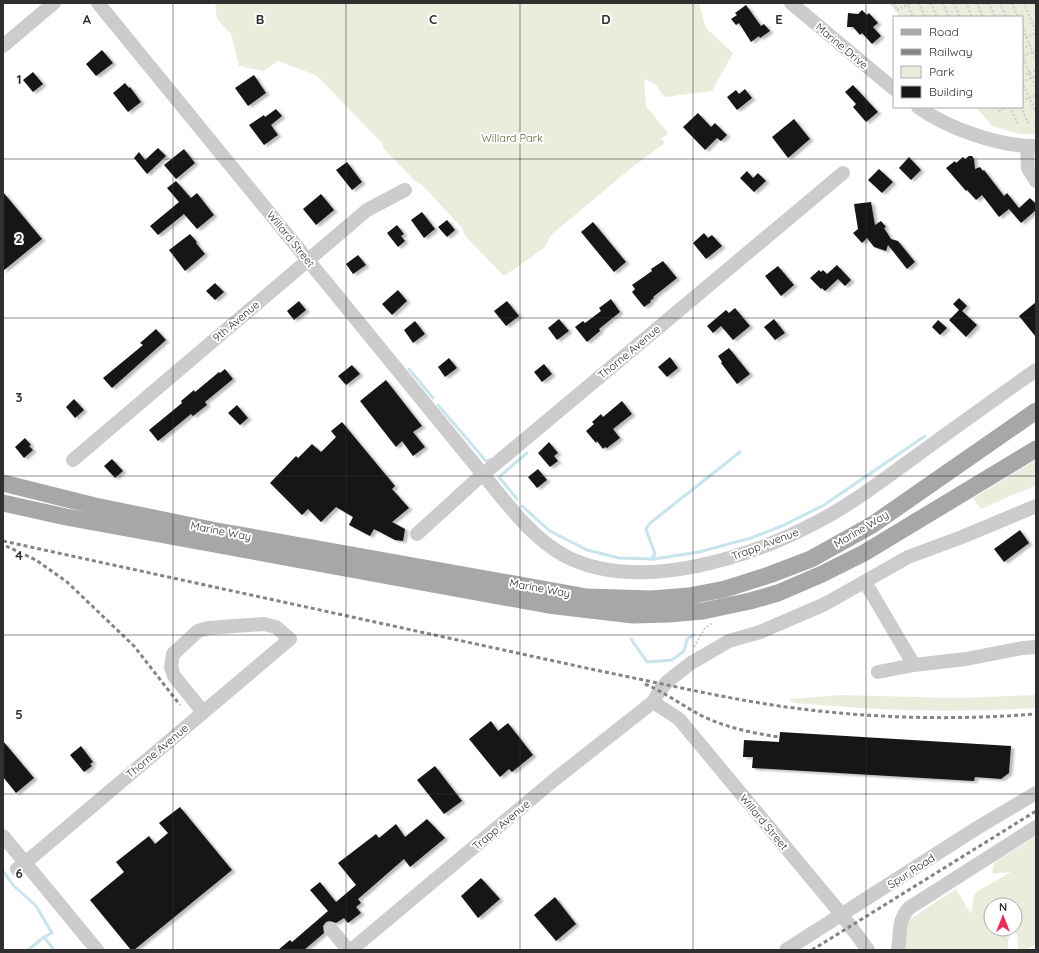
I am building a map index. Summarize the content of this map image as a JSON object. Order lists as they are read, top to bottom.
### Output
{
  "streets": {
    "main road": ["Marine Way"],
    "street": [
      "Marine Drive",
      "Willard Street",
      "9th Avenue",
      "Thorne Avenue",
      "Trapp Avenue",
      "Spur Road"
    ]
  },
  "crossings": [
    ["Willard Street", "9th Avenue"],
    ["Willard Street", "Thorne Avenue"],
    ["Willard Street", "Trapp Avenue"],
    ["Willard Street", "Spur Road"],
    ["Thorne Avenue", "Trapp Avenue"]
  ],
  "parks": ["Willard Park"],
  "legend": [
    "Road",
    "Railway",
    "Park",
    "Building"
  ],
  "north": "top",
  "grid": {
    "columns": [
      "A",
      "B",
      "C",
      "D",
      "E"
    ],
    "rows": [
      "1",
      "2",
      "3",
      "4",
      "5",
      "6"
    ]
  }
}
